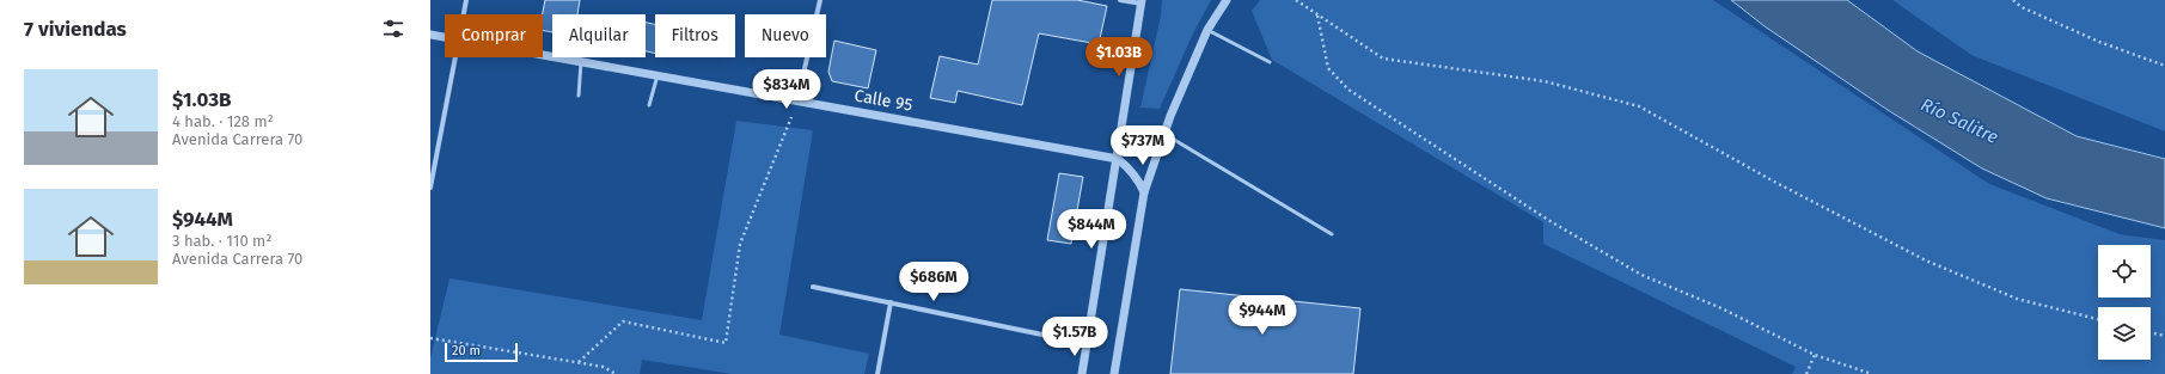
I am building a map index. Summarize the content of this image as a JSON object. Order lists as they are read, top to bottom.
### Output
{
  "streets": {
    "street": ["Calle 95"]
  },
  "water": ["Río Salitre"],
  "scale_bar": "20 m",
  "page": {
    "heading": "7 viviendas",
    "chip": [
      "Comprar",
      "Alquilar",
      "Filtros",
      "Nuevo"
    ],
    "price": [
      "$1.03B",
      "$834M",
      "$737M",
      "$844M",
      "$686M",
      "$944M",
      "$1.57B"
    ],
    "list": [
      {
        "name": "$1.03B",
        "note": "4 hab. · 128 m² · Avenida Carrera 70"
      },
      {
        "name": "$944M",
        "note": "3 hab. · 110 m² · Avenida Carrera 70"
      }
    ],
    "scale": "20 m"
  }
}
